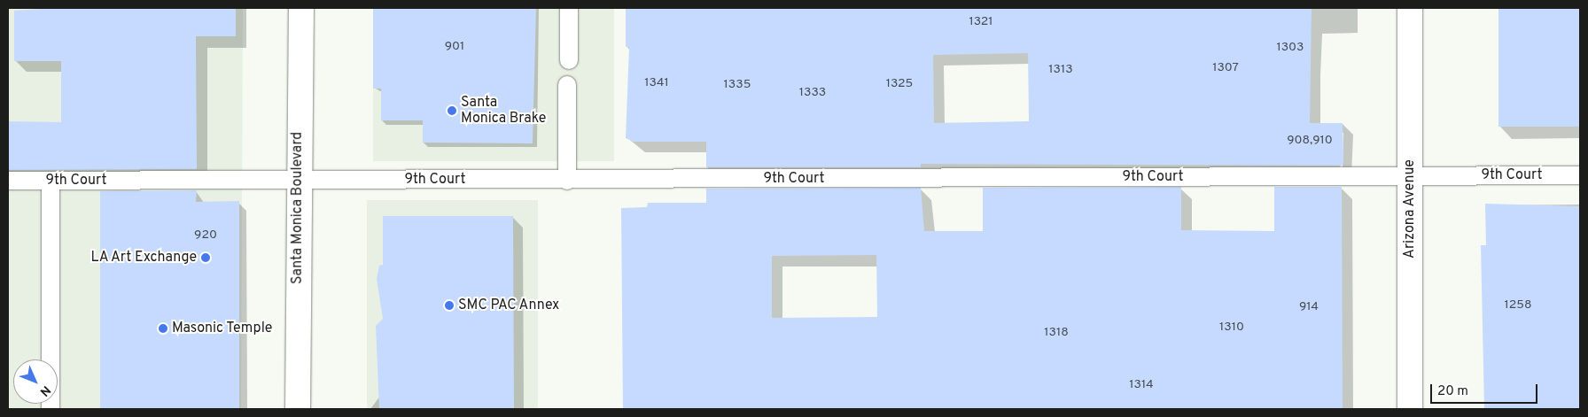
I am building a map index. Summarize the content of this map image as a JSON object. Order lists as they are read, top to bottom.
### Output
{
  "streets": {
    "main road": ["Santa Monica Boulevard", "Arizona Avenue"],
    "lane": ["9th Court"]
  },
  "crossings": [
    ["9th Court", "Santa Monica Boulevard"],
    ["9th Court", "Arizona Avenue"]
  ],
  "places": [
    "Santa Monica Brake",
    "LA Art Exchange",
    "SMC PAC Annex",
    "Masonic Temple"
  ],
  "house_numbers": [
    "1321",
    "901",
    "1303",
    "1307",
    "1313",
    "1341",
    "1325",
    "1335",
    "1333",
    "908,910",
    "920",
    "1258",
    "914",
    "1310",
    "1318",
    "1314"
  ],
  "scale_bar": "20 m",
  "north": "bottom right"
}
